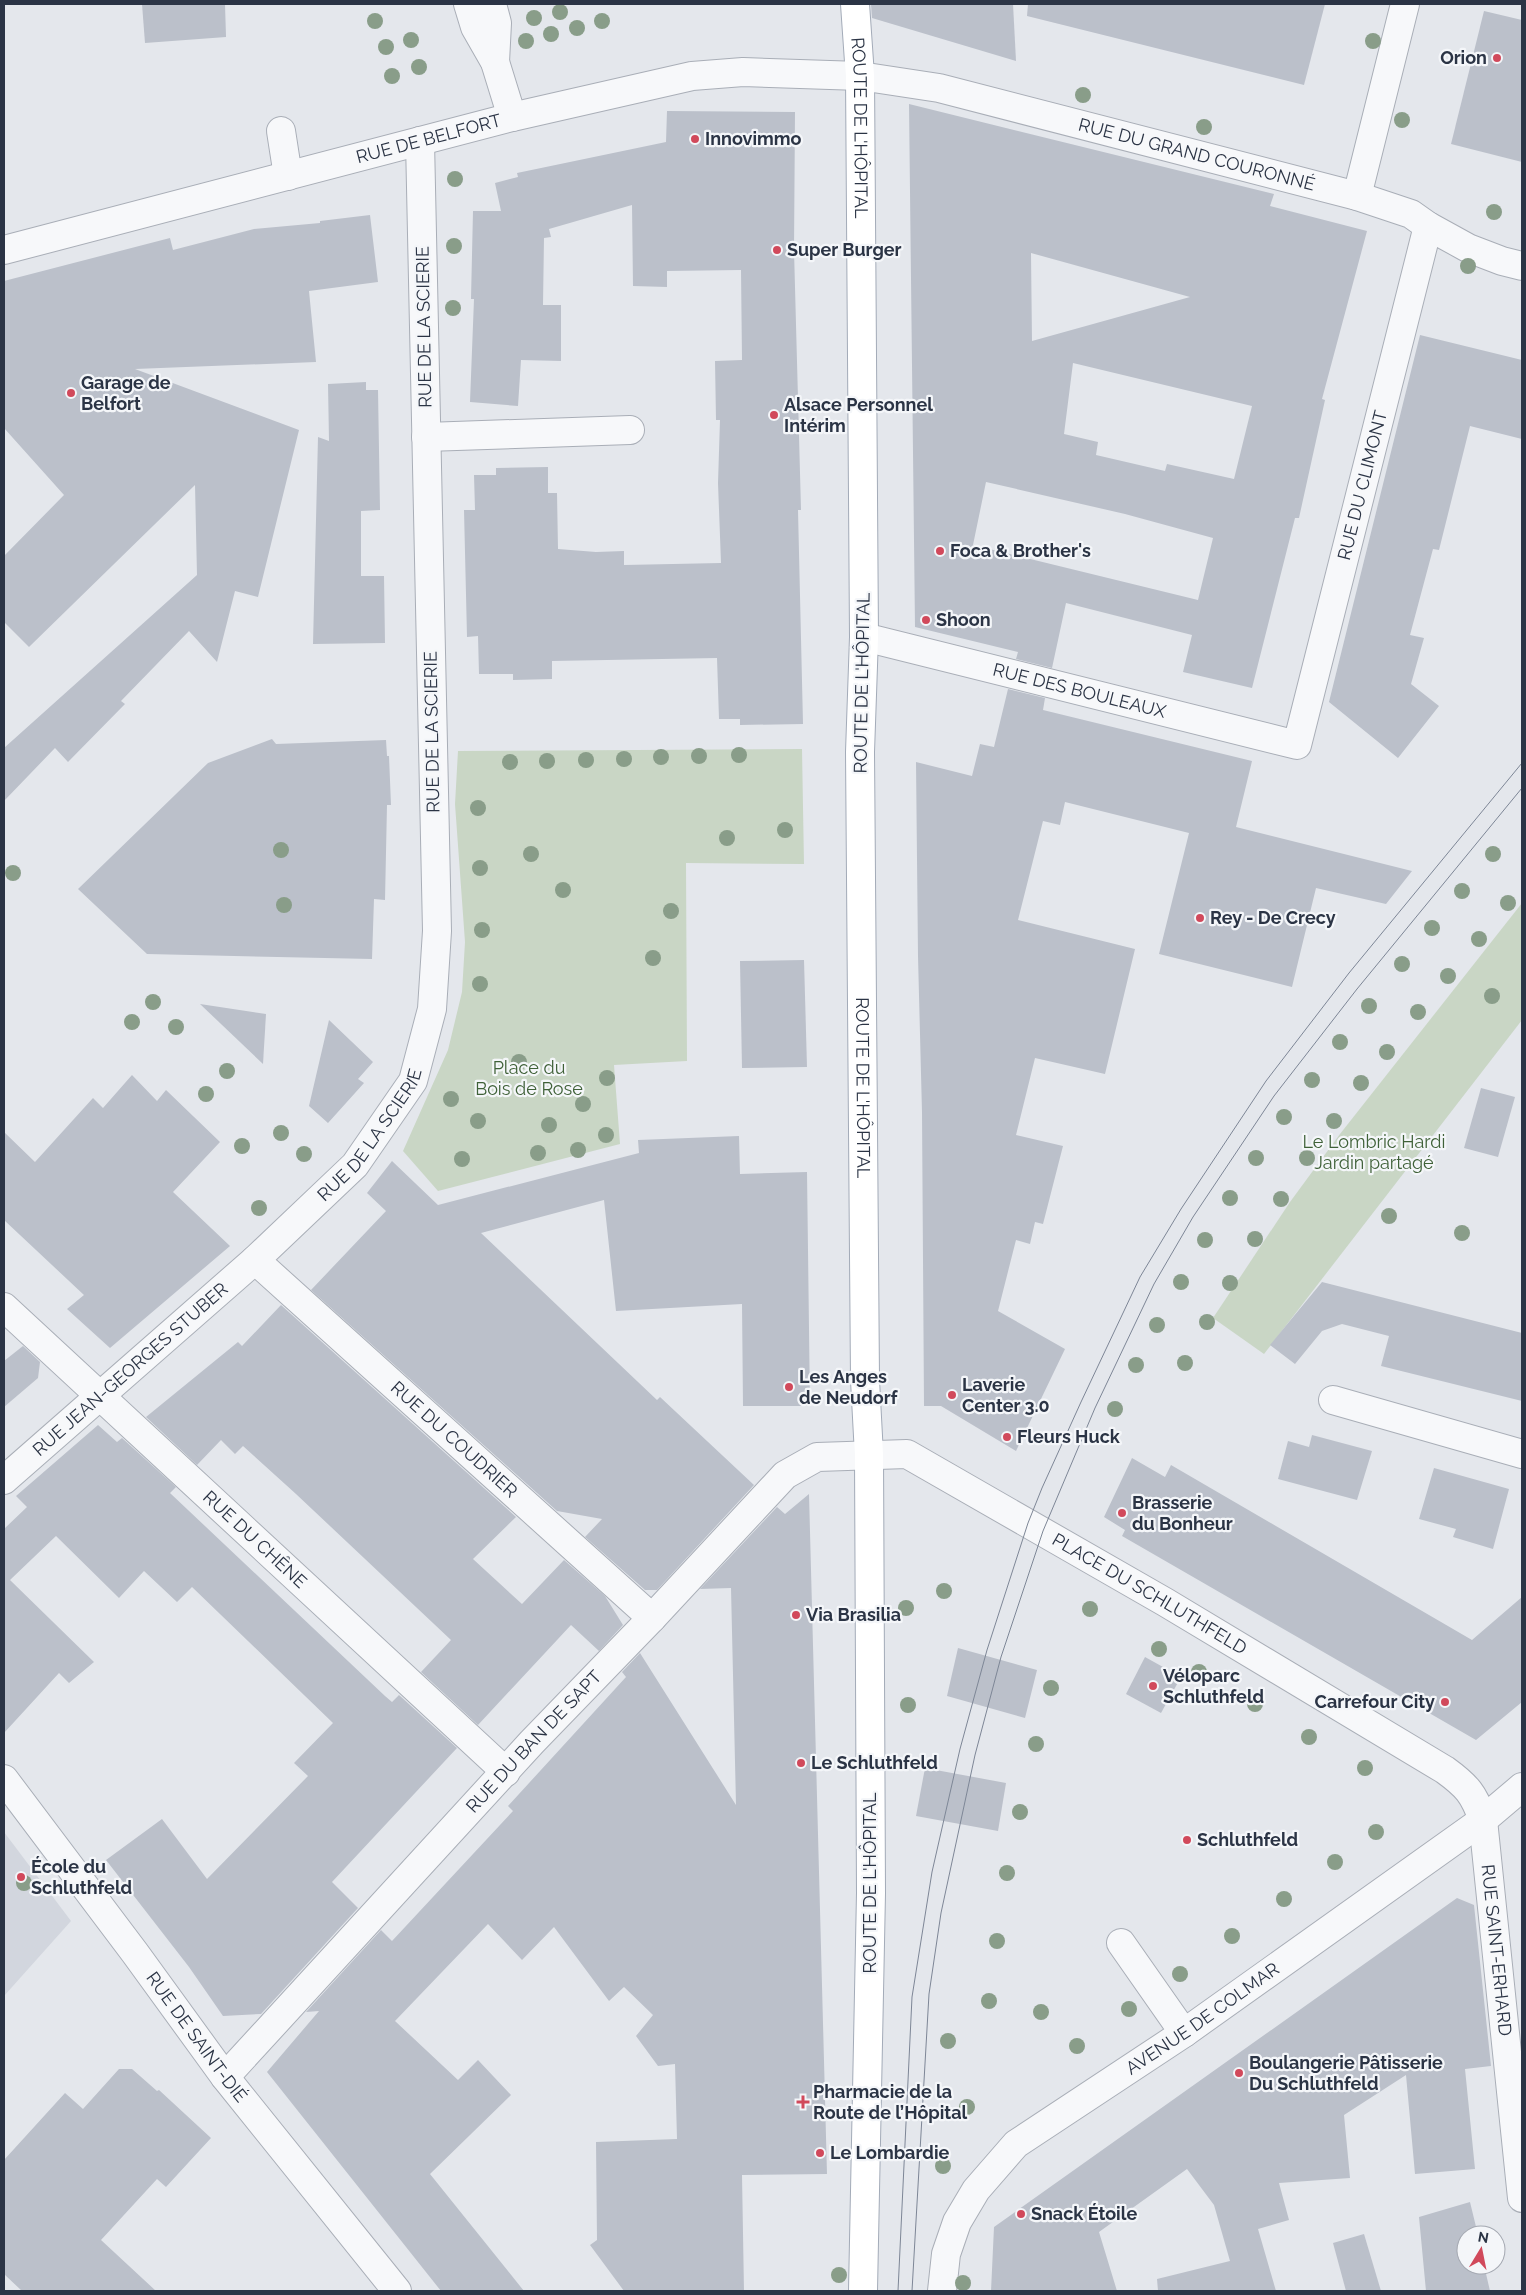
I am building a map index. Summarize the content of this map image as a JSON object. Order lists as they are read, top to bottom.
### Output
{
  "streets": {
    "main road": ["ROUTE DE L'HÔPITAL"],
    "street": [
      "RUE DE BELFORT",
      "RUE DU GRAND COURONNÉ",
      "RUE DE LA SCIERIE",
      "RUE DU CLIMONT",
      "RUE DES BOULEAUX",
      "RUE JEAN-GEORGES STUBER",
      "RUE DU COUDRIER",
      "RUE DU CHÊNE",
      "PLACE DU SCHLUTHFELD",
      "RUE DU BAN DE SAPT",
      "RUE SAINT-ERHARD",
      "AVENUE DE COLMAR",
      "RUE DE SAINT-DIÉ"
    ]
  },
  "crossings": [
    ["ROUTE DE L'HÔPITAL", "RUE DE BELFORT"],
    ["ROUTE DE L'HÔPITAL", "RUE DU GRAND COURONNÉ"],
    ["ROUTE DE L'HÔPITAL", "RUE DES BOULEAUX"],
    ["ROUTE DE L'HÔPITAL", "PLACE DU SCHLUTHFELD"],
    ["ROUTE DE L'HÔPITAL", "RUE DU BAN DE SAPT"],
    ["RUE DE BELFORT", "RUE DU GRAND COURONNÉ"],
    ["RUE DE BELFORT", "RUE DE LA SCIERIE"],
    ["RUE DU GRAND COURONNÉ", "RUE DU CLIMONT"],
    ["RUE DE LA SCIERIE", "RUE JEAN-GEORGES STUBER"],
    ["RUE DE LA SCIERIE", "RUE DU COUDRIER"],
    ["RUE DU CLIMONT", "RUE DES BOULEAUX"],
    ["RUE JEAN-GEORGES STUBER", "RUE DU COUDRIER"],
    ["RUE JEAN-GEORGES STUBER", "RUE DU CHÊNE"],
    ["RUE DU COUDRIER", "RUE DU BAN DE SAPT"],
    ["RUE DU CHÊNE", "RUE DU BAN DE SAPT"],
    ["PLACE DU SCHLUTHFELD", "RUE DU BAN DE SAPT"],
    ["PLACE DU SCHLUTHFELD", "RUE SAINT-ERHARD"],
    ["PLACE DU SCHLUTHFELD", "AVENUE DE COLMAR"],
    ["RUE DU BAN DE SAPT", "RUE DE SAINT-DIÉ"],
    ["RUE SAINT-ERHARD", "AVENUE DE COLMAR"]
  ],
  "parks": ["Place du Bois de Rose", "Le Lombric Hardi Jardin partagé"],
  "places": {
    "other": [
      "Orion",
      "Innovimmo",
      "Super Burger",
      "Garage de Belfort",
      "Alsace Personnel Intérim",
      "Foca & Brother's",
      "Shoon",
      "Rey - De Crecy",
      "Les Anges de Neudorf",
      "Laverie Center 3.0",
      "Fleurs Huck",
      "Brasserie du Bonheur",
      "Via Brasilia",
      "Véloparc Schluthfeld",
      "Carrefour City",
      "Le Schluthfeld",
      "Schluthfeld",
      "École du Schluthfeld",
      "Boulangerie Pâtisserie Du Schluthfeld",
      "Le Lombardie",
      "Snack Étoile"
    ],
    "health": ["Pharmacie de la Route de l’Hôpital"]
  },
  "north": "top"
}
